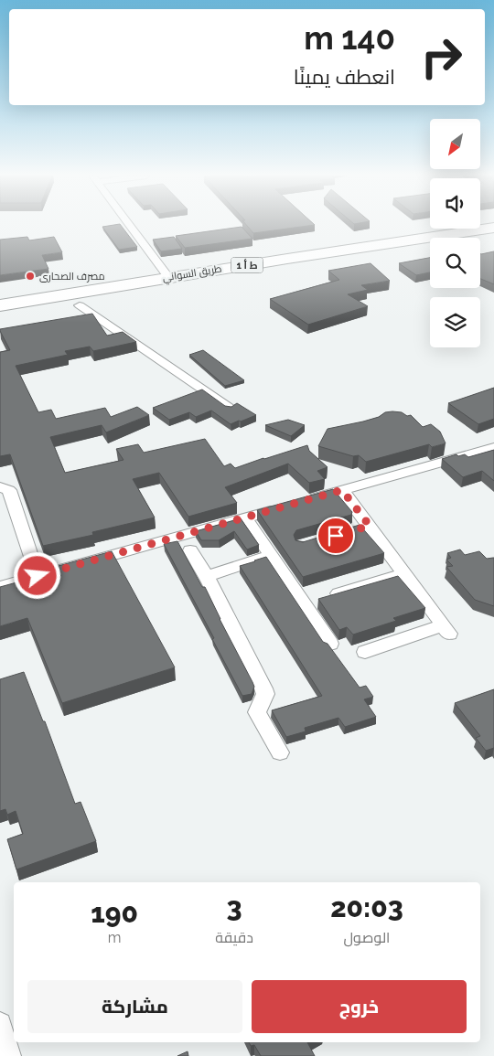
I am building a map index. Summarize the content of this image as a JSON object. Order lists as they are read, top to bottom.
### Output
{
  "streets": {
    "highway": ["ط أ 1", "طريق السواني"]
  },
  "places": ["مصرف الصحارى"],
  "north": "bottom left",
  "page": {
    "turn": ["140 m", "انعطف يمينًا"],
    "eta": [
      "20:03",
      "الوصول",
      "3",
      "دقيقة",
      "190",
      "m"
    ],
    "buttons": ["خروج", "مشاركة"]
  }
}
